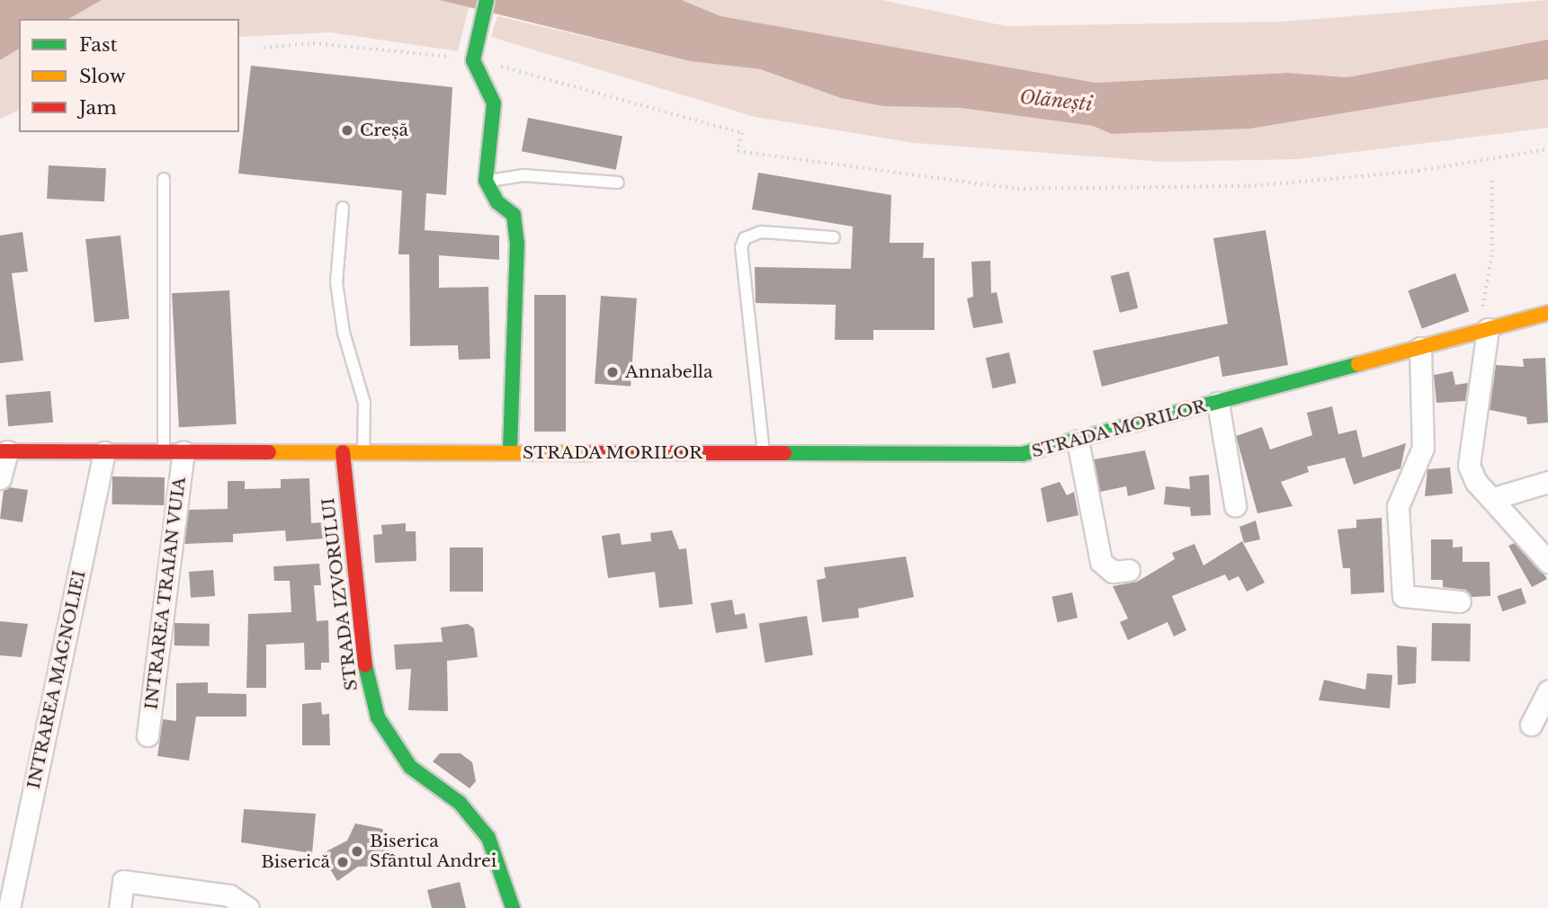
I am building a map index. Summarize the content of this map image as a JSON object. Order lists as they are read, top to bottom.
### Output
{
  "streets": {
    "street": [
      "STRADA MORILOR",
      "INTRAREA TRAIAN VUIA",
      "STRADA IZVORULUI",
      "INTRAREA MAGNOLIEI"
    ]
  },
  "crossings": [
    ["STRADA MORILOR", "INTRAREA TRAIAN VUIA"],
    ["STRADA MORILOR", "STRADA IZVORULUI"],
    ["STRADA MORILOR", "INTRAREA MAGNOLIEI"]
  ],
  "water": ["Olănești"],
  "places": [
    "Creșă",
    "Annabella",
    "Biserica Sfântul Andrei",
    "Biserică"
  ],
  "legend": ["Fast", "Slow", "Jam"]
}
